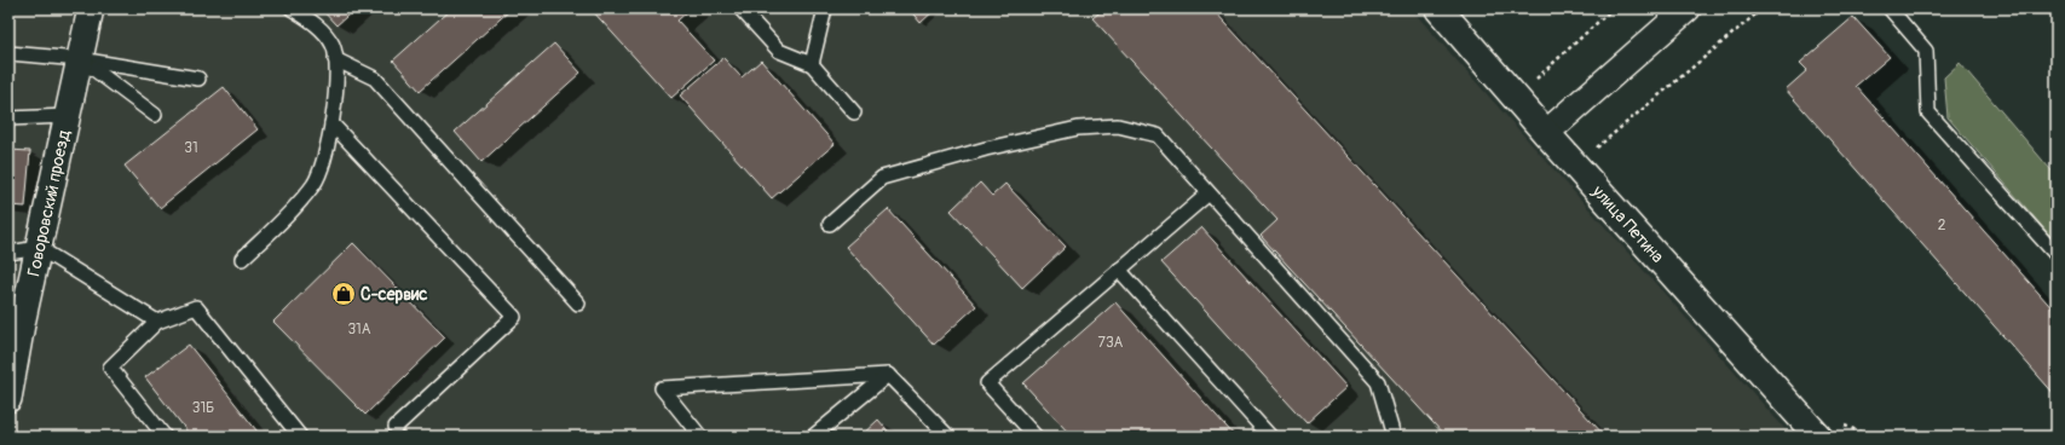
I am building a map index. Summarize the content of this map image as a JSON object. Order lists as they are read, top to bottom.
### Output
{
  "streets": {
    "street": ["Говоровский проезд", "улица Петина"]
  },
  "places": {
    "shop": ["С-сервис"]
  },
  "house_numbers": [
    "31",
    "2",
    "31А",
    "73А",
    "31Б"
  ]
}
